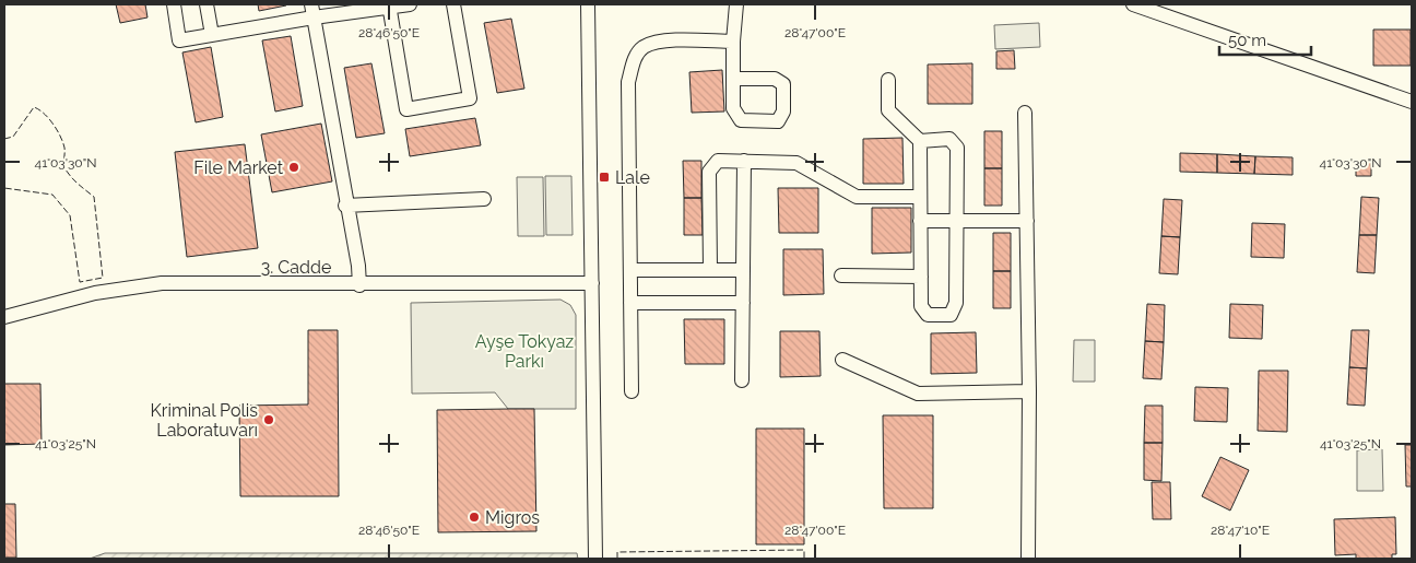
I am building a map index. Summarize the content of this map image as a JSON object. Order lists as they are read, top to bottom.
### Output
{
  "streets": {
    "street": ["3. Cadde"]
  },
  "parks": ["Ayşe Tokyaz Parkı"],
  "places": {
    "other": ["File Market", "Kriminal Polis Laboratuvarı", "Migros"],
    "transit": ["Lale"]
  },
  "scale_bar": "50 m",
  "coordinates": [
    "28°46'50\"E",
    "28°47'00\"E",
    "41°03'30\"N",
    "41°03'25\"N",
    "28°47'10\"E"
  ]
}
